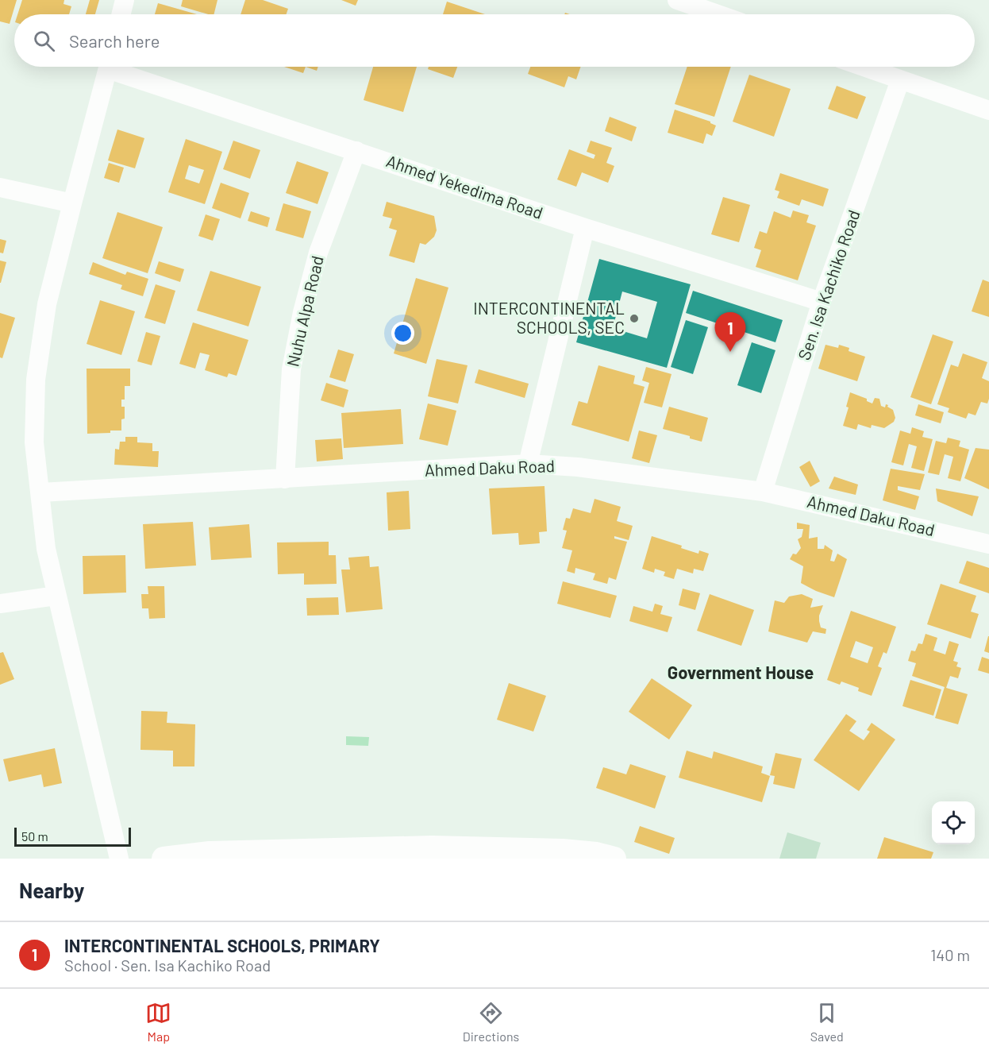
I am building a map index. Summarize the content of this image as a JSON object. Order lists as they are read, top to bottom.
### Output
{
  "streets": {
    "street": [
      "Ahmed Yekedima Road",
      "Sen. Isa Kachiko Road",
      "Nuhu Alpa Road",
      "Ahmed Daku Road"
    ]
  },
  "crossings": [
    ["Ahmed Yekedima Road", "Sen. Isa Kachiko Road"],
    ["Ahmed Yekedima Road", "Nuhu Alpa Road"],
    ["Sen. Isa Kachiko Road", "Ahmed Daku Road"],
    ["Nuhu Alpa Road", "Ahmed Daku Road"]
  ],
  "districts": ["Government House"],
  "places": ["INTERCONTINENTAL SCHOOLS, SEC"],
  "scale_bar": "50 m",
  "page": {
    "search": "Search here",
    "pins": "1",
    "scale": "50 m",
    "heading": "Nearby",
    "list": [
      {
        "mark": "1",
        "name": "INTERCONTINENTAL SCHOOLS, PRIMARY",
        "note": "School · Sen. Isa Kachiko Road",
        "value": "140 m"
      }
    ],
    "nav": ["Map", "Directions", "Saved"]
  }
}
